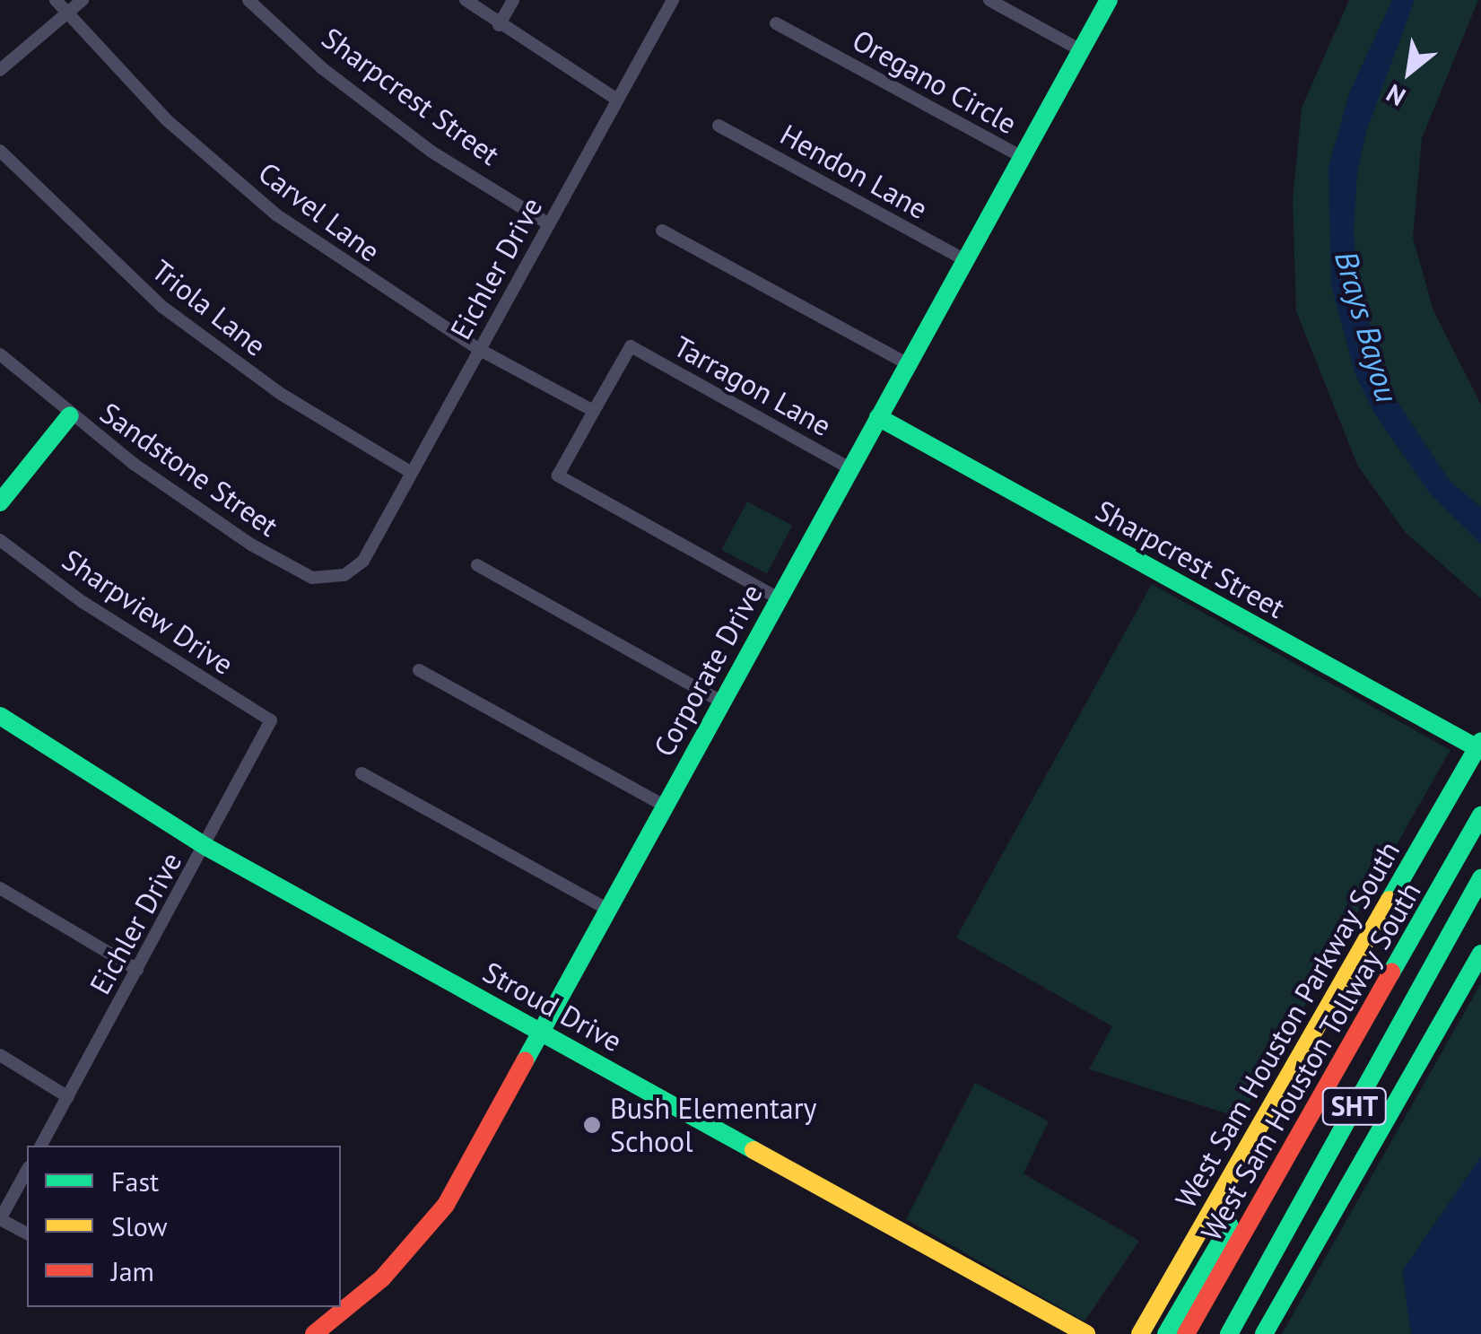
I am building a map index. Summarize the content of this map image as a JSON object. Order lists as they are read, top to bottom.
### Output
{
  "streets": {
    "main road": [
      "Sharpcrest Street",
      "Corporate Drive",
      "Stroud Drive",
      "West Sam Houston Parkway South",
      "West Sam Houston Tollway South",
      "SHT"
    ],
    "street": [
      "Oregano Circle",
      "Hendon Lane",
      "Carvel Lane",
      "Eichler Drive",
      "Triola Lane",
      "Tarragon Lane",
      "Sandstone Street",
      "Sharpview Drive"
    ]
  },
  "crossings": [
    ["Oregano Circle", "Corporate Drive"],
    ["Sharpcrest Street", "Eichler Drive"],
    ["Sharpcrest Street", "Corporate Drive"],
    ["Sharpcrest Street", "West Sam Houston Parkway South"],
    ["Hendon Lane", "Corporate Drive"],
    ["Carvel Lane", "Eichler Drive"],
    ["Carvel Lane", "Tarragon Lane"],
    ["Eichler Drive", "Triola Lane"],
    ["Eichler Drive", "Sandstone Street"],
    ["Eichler Drive", "Sharpview Drive"],
    ["Eichler Drive", "Stroud Drive"],
    ["Tarragon Lane", "Corporate Drive"],
    ["Corporate Drive", "Stroud Drive"]
  ],
  "water": ["Brays Bayou"],
  "places": ["Bush Elementary School"],
  "legend": ["Fast", "Slow", "Jam"],
  "north": "bottom left"
}
